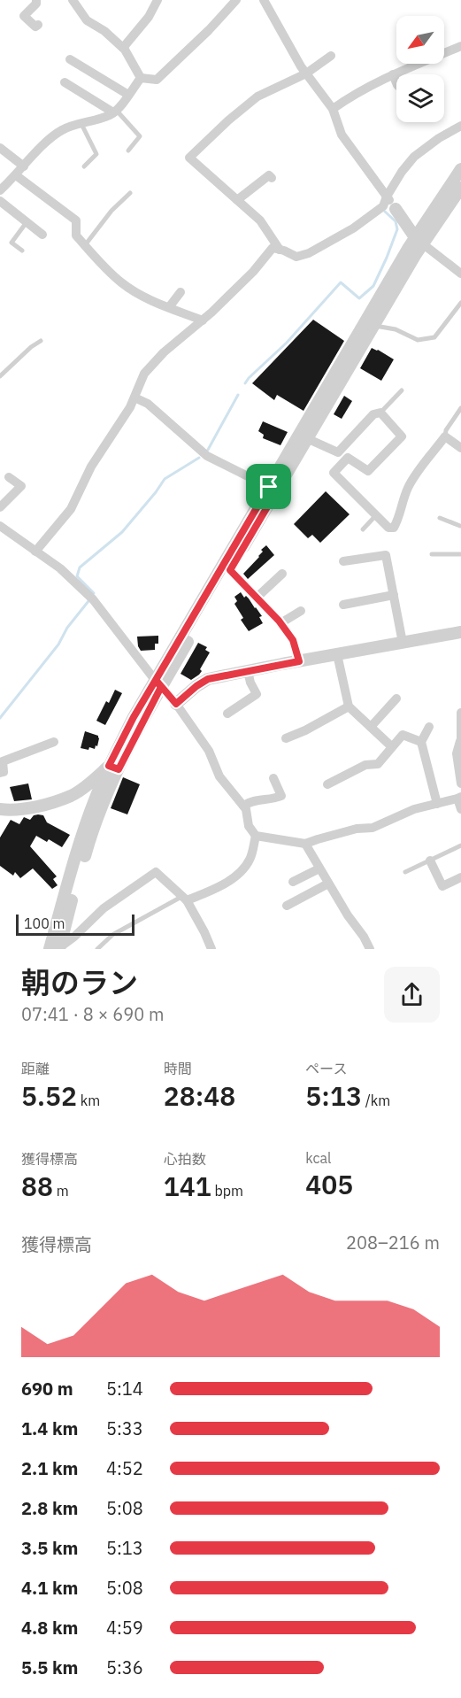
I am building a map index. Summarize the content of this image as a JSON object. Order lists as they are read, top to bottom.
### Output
{
  "scale_bar": "100 m",
  "north": "bottom left",
  "page": {
    "scale": "100 m",
    "heading": ["朝のラン", "07:41 · 8 × 690 m"],
    "stats": [
      ["距離", "5.52 km"],
      ["時間", "28:48"],
      ["ペース", "5:13 /km"],
      ["獲得標高", "88 m"],
      ["心拍数", "141 bpm"],
      ["kcal", "405"]
    ],
    "chart": ["獲得標高", "208–216 m"],
    "list": [
      {
        "name": "690 m",
        "note": "5:14"
      },
      {
        "name": "1.4 km",
        "note": "5:33"
      },
      {
        "name": "2.1 km",
        "note": "4:52"
      },
      {
        "name": "2.8 km",
        "note": "5:08"
      },
      {
        "name": "3.5 km",
        "note": "5:13"
      },
      {
        "name": "4.1 km",
        "note": "5:08"
      },
      {
        "name": "4.8 km",
        "note": "4:59"
      },
      {
        "name": "5.5 km",
        "note": "5:36"
      }
    ]
  }
}
